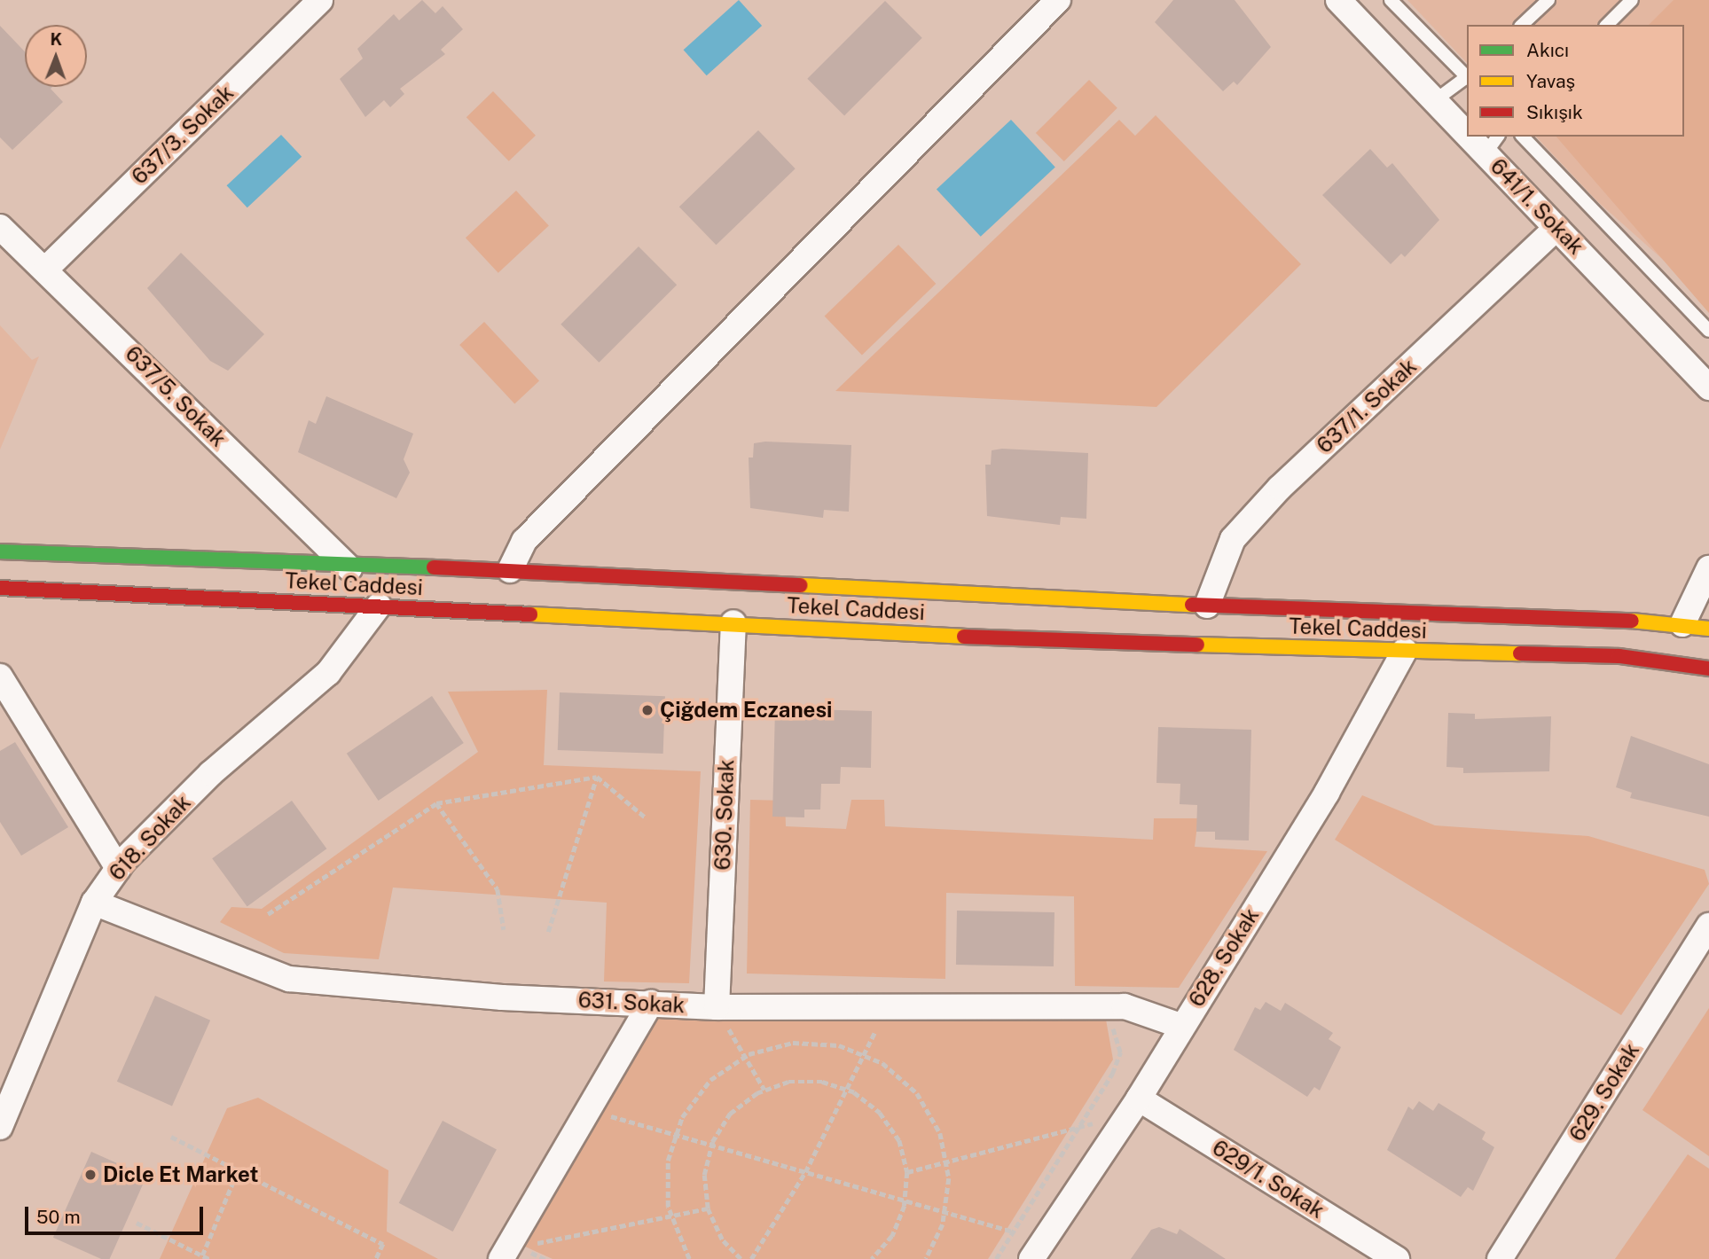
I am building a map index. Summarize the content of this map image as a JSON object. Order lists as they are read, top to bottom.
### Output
{
  "streets": {
    "main road": ["Tekel Caddesi"],
    "street": [
      "637/3. Sokak",
      "641/1. Sokak",
      "637/5. Sokak",
      "637/1. Sokak",
      "630. Sokak",
      "618. Sokak",
      "628. Sokak",
      "631. Sokak",
      "629. Sokak",
      "629/1. Sokak"
    ]
  },
  "crossings": [
    ["637/3. Sokak", "637/5. Sokak"],
    ["641/1. Sokak", "637/1. Sokak"],
    ["Tekel Caddesi", "630. Sokak"],
    ["Tekel Caddesi", "618. Sokak"],
    ["Tekel Caddesi", "628. Sokak"],
    ["630. Sokak", "631. Sokak"],
    ["618. Sokak", "631. Sokak"],
    ["628. Sokak", "631. Sokak"],
    ["628. Sokak", "629/1. Sokak"]
  ],
  "places": ["Çiğdem Eczanesi", "Dicle Et Market"],
  "legend": ["Akıcı", "Yavaş", "Sıkışık"],
  "scale_bar": "50 m",
  "north": "top"
}
